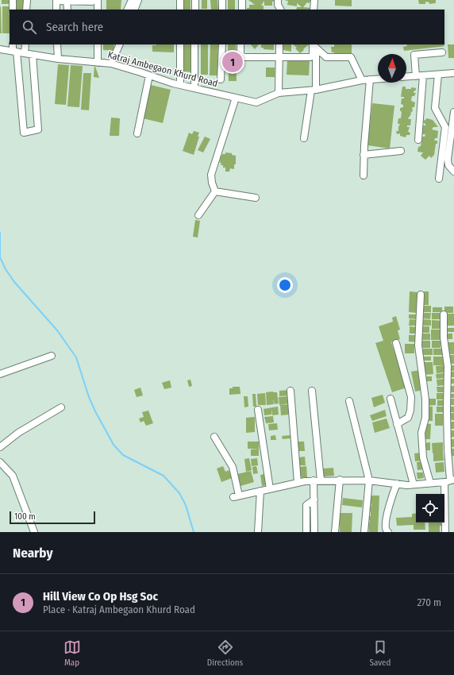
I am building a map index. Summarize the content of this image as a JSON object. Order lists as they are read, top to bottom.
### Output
{
  "streets": {
    "street": ["Katraj Ambegaon Khurd Road"]
  },
  "scale_bar": "100 m",
  "north": "top",
  "page": {
    "search": "Search here",
    "pins": "1",
    "scale": "100 m",
    "heading": "Nearby",
    "list": [
      {
        "mark": "1",
        "name": "Hill View Co Op Hsg Soc",
        "note": "Place · Katraj Ambegaon Khurd Road",
        "value": "270 m"
      }
    ],
    "nav": ["Map", "Directions", "Saved"]
  }
}
